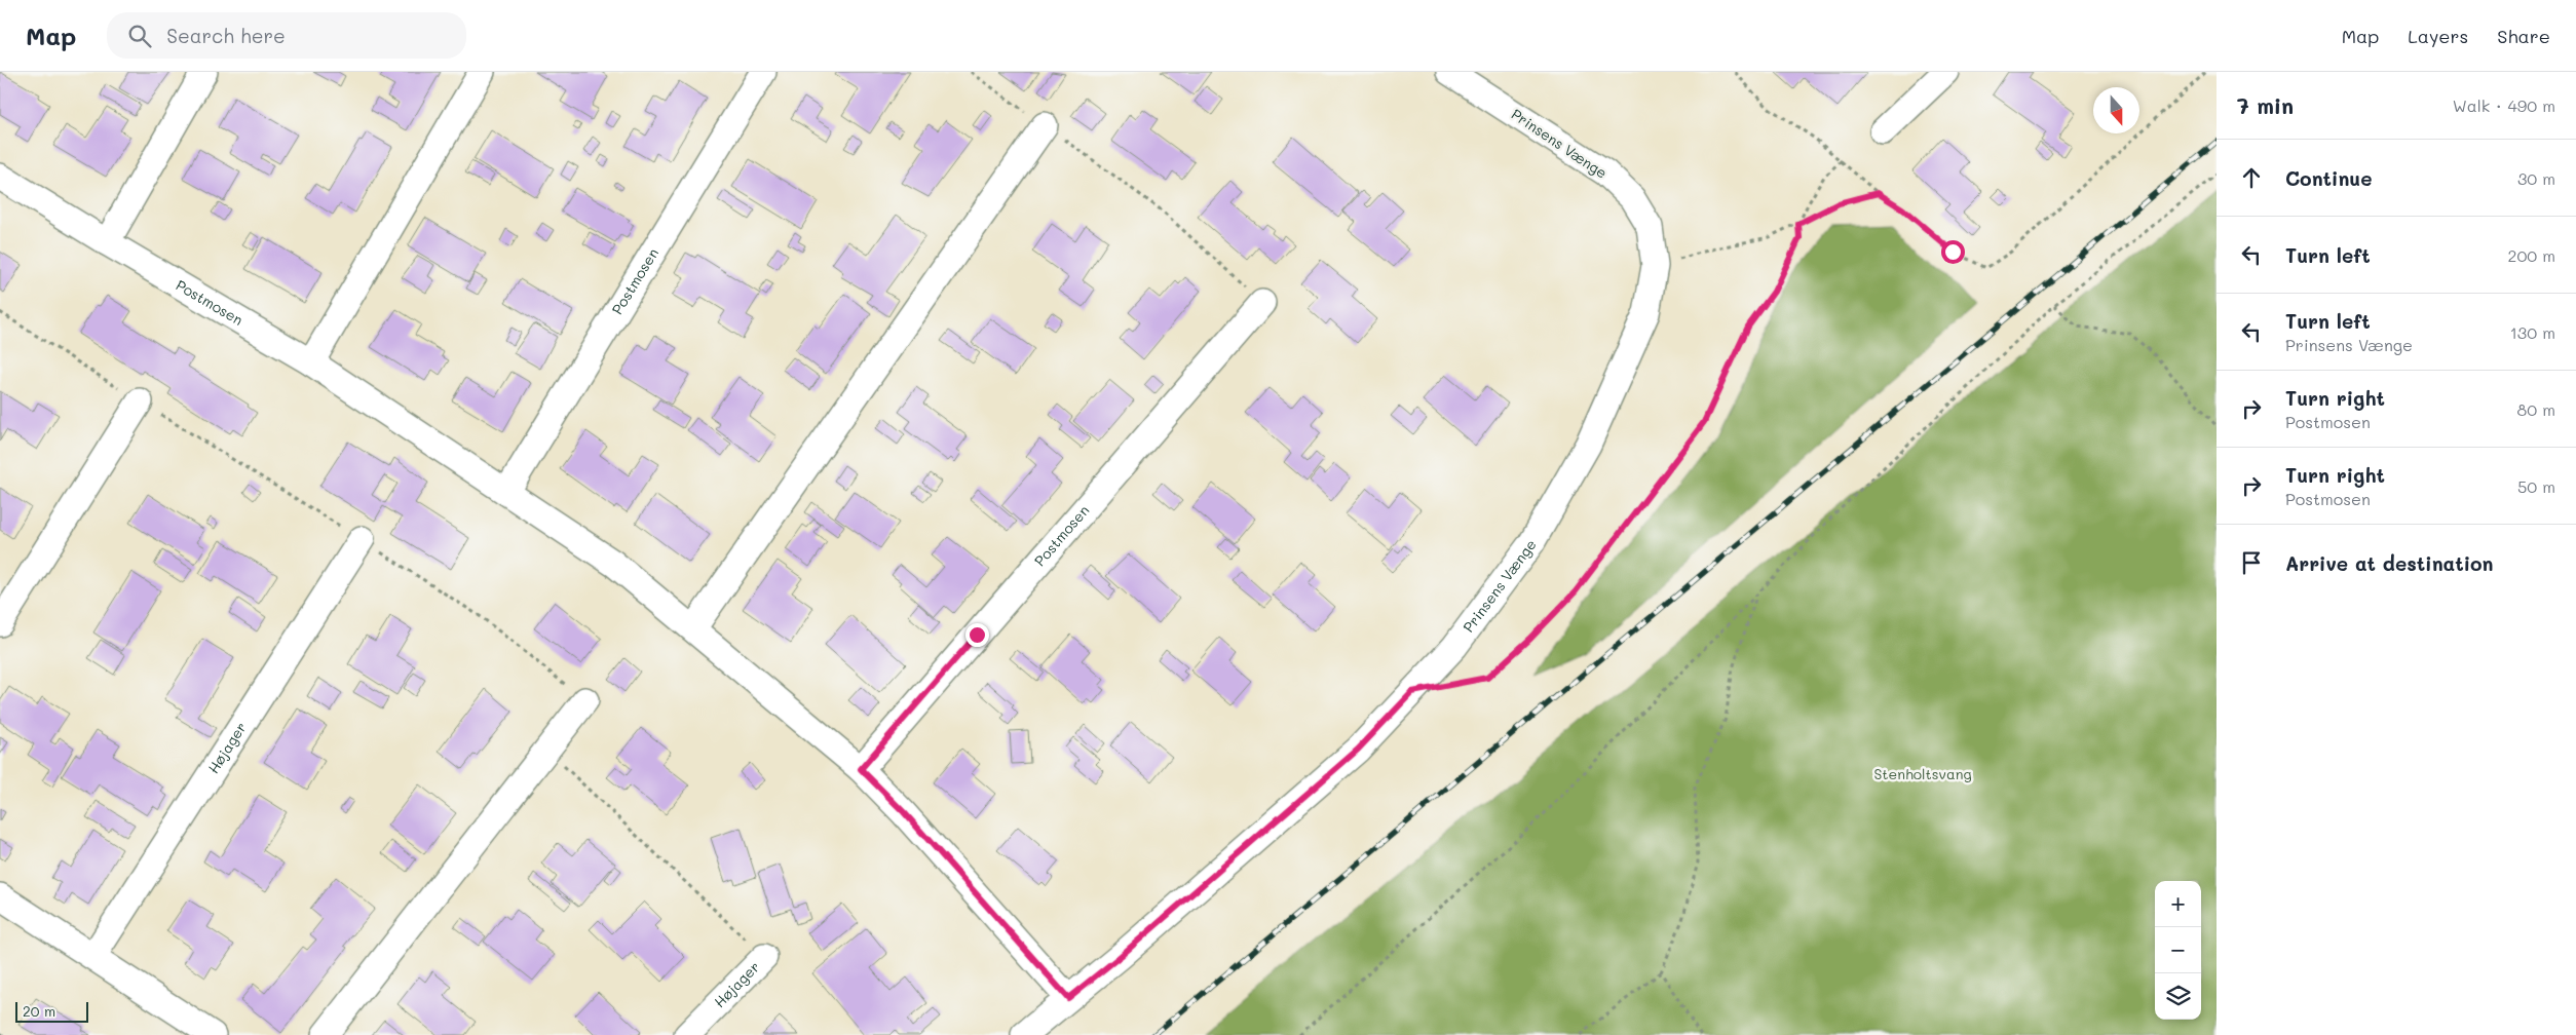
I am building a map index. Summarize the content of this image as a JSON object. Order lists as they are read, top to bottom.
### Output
{
  "streets": {
    "street": ["Prinsens Vænge", "Postmosen", "Højager"]
  },
  "crossings": [
    ["Prinsens Vænge", "Postmosen"]
  ],
  "parks": ["Stenholtsvang"],
  "scale_bar": "20 m",
  "north": "bottom",
  "page": {
    "header": "Map",
    "search": "Search here",
    "nav": ["Map", "Layers", "Share"],
    "heading": ["7 min", "Walk · 490 m"],
    "list": [
      ["Continue", "30 m"],
      ["Turn left", "200 m"],
      ["Turn left", "Prinsens Vænge", "130 m"],
      ["Turn right", "Postmosen", "80 m"],
      ["Turn right", "Postmosen", "50 m"],
      "Arrive at destination"
    ],
    "map_buttons": ["+", "−"],
    "scale": "20 m"
  }
}
